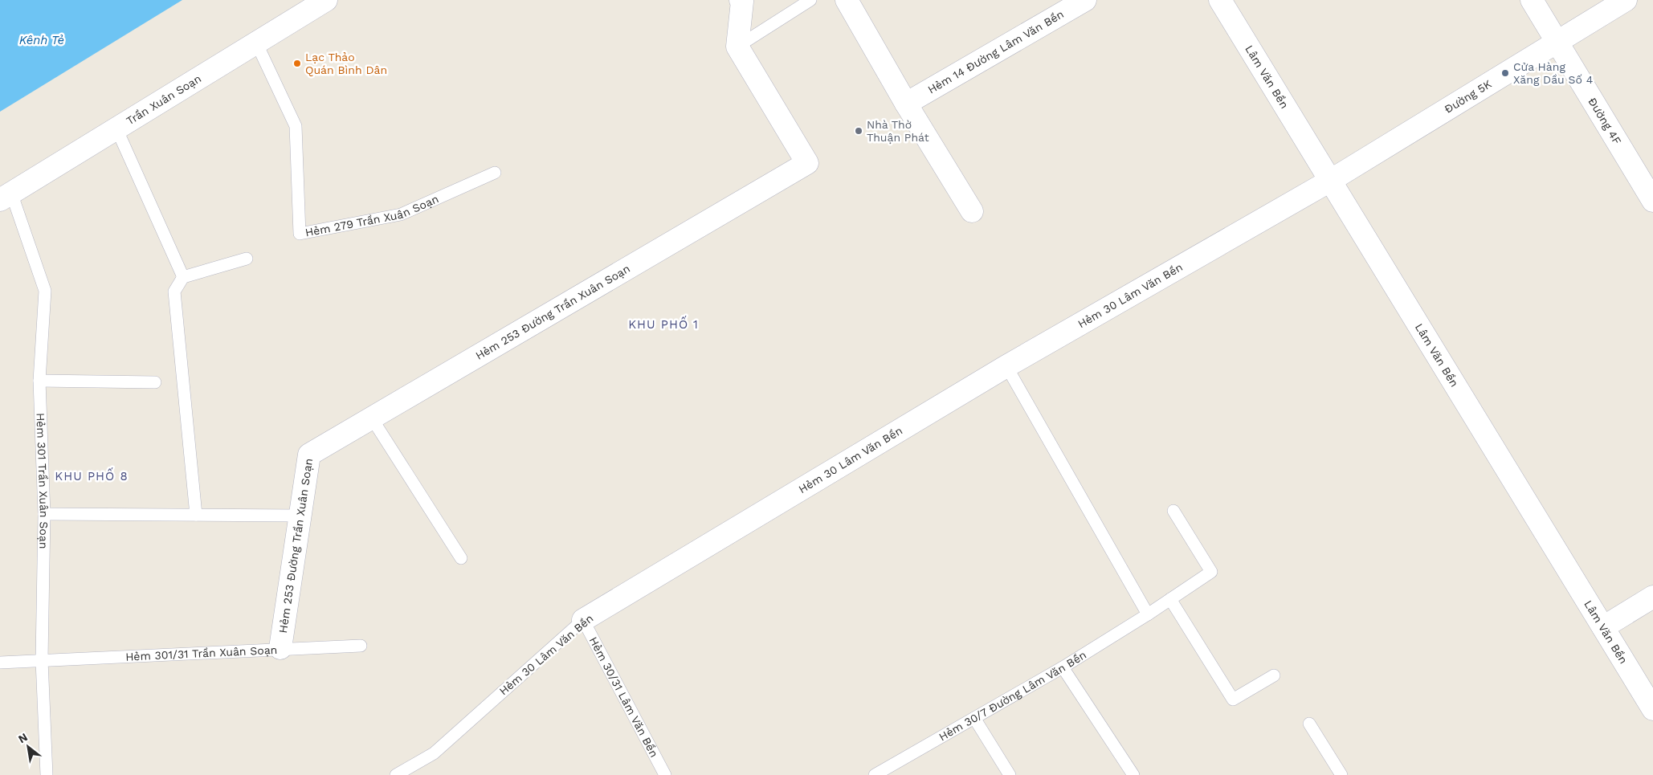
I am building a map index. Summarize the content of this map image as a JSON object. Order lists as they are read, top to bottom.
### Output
{
  "streets": {
    "street": [
      "Hẻm 14 Đường Lâm Văn Bền",
      "Lâm Văn Bền",
      "Đường 5K",
      "Trần Xuân Soạn",
      "Đường 4F",
      "Hẻm 30 Lâm Văn Bền",
      "Hẻm 253 Đường Trần Xuân Soạn"
    ],
    "lane": [
      "Hẻm 279 Trần Xuân Soạn",
      "Hẻm 301 Trần Xuân Soạn",
      "Hẻm 301/31 Trần Xuân Soạn",
      "Hẻm 30/7 Đường Lâm Văn Bền",
      "Hẻm 30/31 Lâm Văn Bền"
    ]
  },
  "crossings": [
    ["Lâm Văn Bền", "Đường 5K"],
    ["Lâm Văn Bền", "Hẻm 30 Lâm Văn Bền"],
    ["Đường 5K", "Đường 4F"],
    ["Đường 5K", "Hẻm 30 Lâm Văn Bền"],
    ["Trần Xuân Soạn", "Hẻm 279 Trần Xuân Soạn"],
    ["Trần Xuân Soạn", "Hẻm 301 Trần Xuân Soạn"],
    ["Hẻm 30 Lâm Văn Bền", "Hẻm 30/31 Lâm Văn Bền"],
    ["Hẻm 253 Đường Trần Xuân Soạn", "Hẻm 301/31 Trần Xuân Soạn"],
    ["Hẻm 301 Trần Xuân Soạn", "Hẻm 301/31 Trần Xuân Soạn"]
  ],
  "districts": ["KHU PHỐ 1", "KHU PHỐ 8"],
  "water": ["Kênh Tẻ"],
  "places": ["Lạc Thảo Quán Bình Dân", "Cửa Hàng Xăng Dầu Số 4", "Nhà Thờ Thuận Phát"],
  "north": "top left"
}
